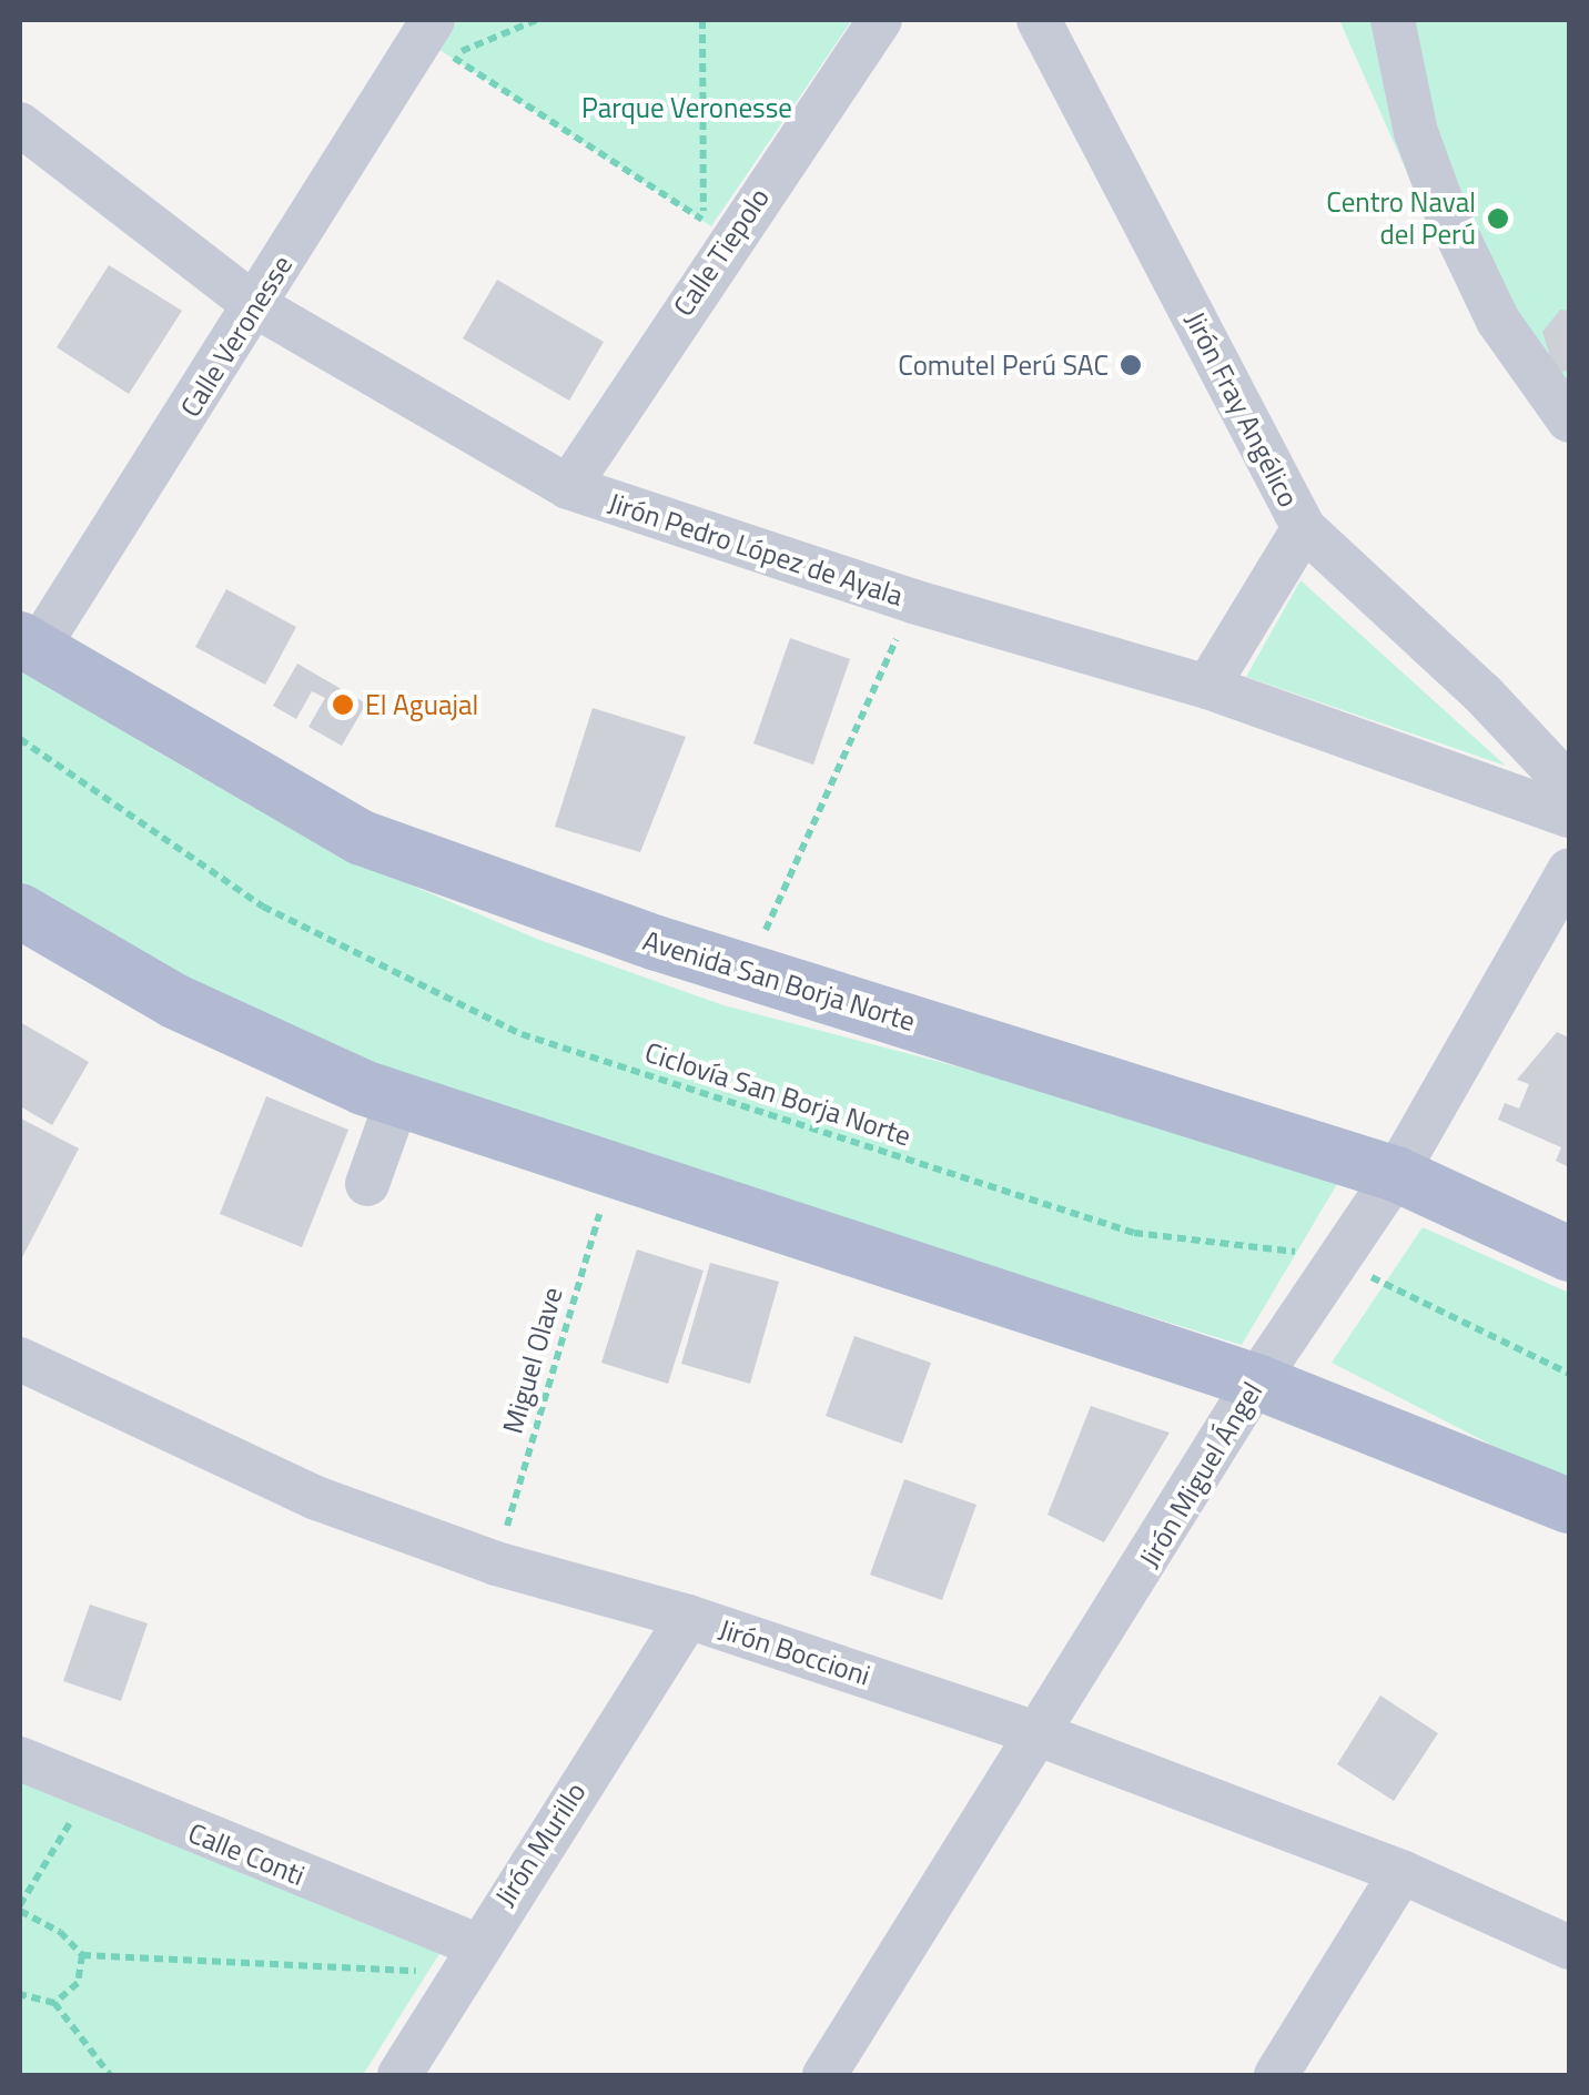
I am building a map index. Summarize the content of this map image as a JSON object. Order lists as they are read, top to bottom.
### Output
{
  "streets": {
    "main road": ["Avenida San Borja Norte"],
    "street": [
      "Calle Tiepolo",
      "Calle Veronesse",
      "Jirón Fray Angélico",
      "Jirón Pedro López de Ayala",
      "Jirón Miguel Ángel",
      "Jirón Boccioni",
      "Jirón Murillo",
      "Calle Conti"
    ],
    "path": ["Ciclovía San Borja Norte", "Miguel Olave"]
  },
  "crossings": [
    ["Calle Tiepolo", "Jirón Pedro López de Ayala"],
    ["Calle Veronesse", "Jirón Pedro López de Ayala"],
    ["Calle Veronesse", "Avenida San Borja Norte"],
    ["Avenida San Borja Norte", "Jirón Miguel Ángel"],
    ["Ciclovía San Borja Norte", "Jirón Miguel Ángel"],
    ["Miguel Olave", "Jirón Boccioni"],
    ["Jirón Miguel Ángel", "Jirón Boccioni"],
    ["Jirón Boccioni", "Jirón Murillo"],
    ["Jirón Murillo", "Calle Conti"]
  ],
  "parks": ["Parque Veronesse"],
  "places": ["Centro Naval del Perú", "Comutel Perú SAC", "El Aguajal"]
}
